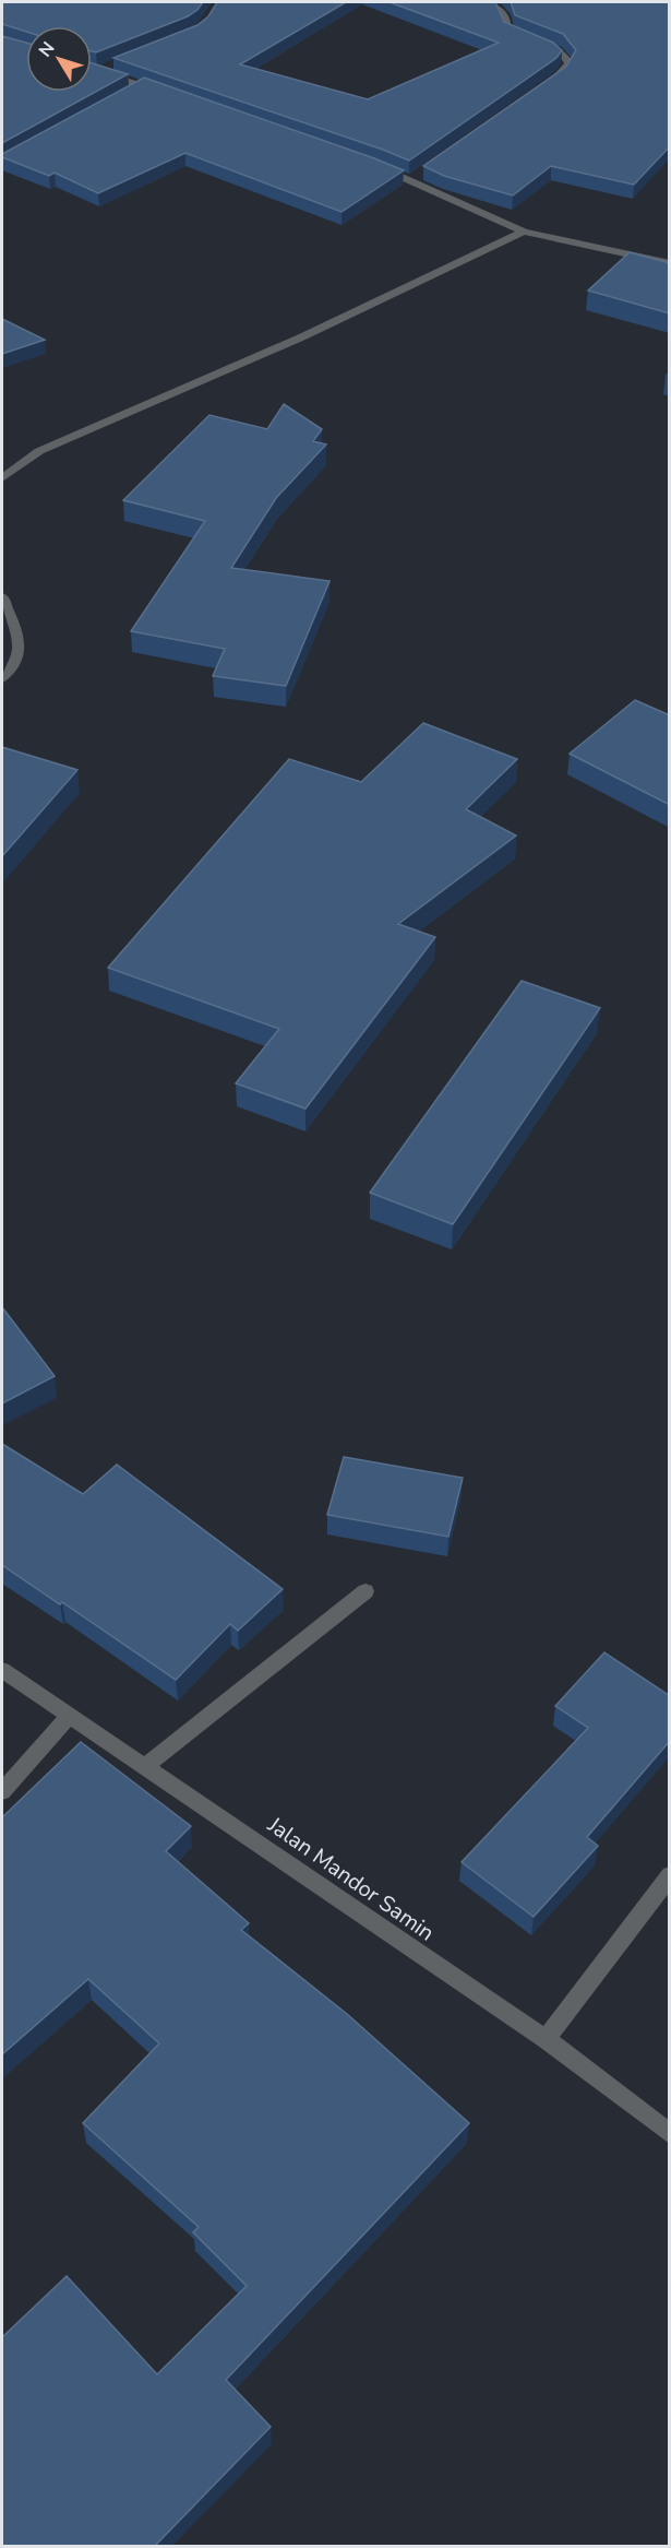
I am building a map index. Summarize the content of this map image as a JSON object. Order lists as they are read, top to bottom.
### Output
{
  "streets": {
    "street": ["Jalan Mandor Samin"]
  },
  "north": "top left"
}
